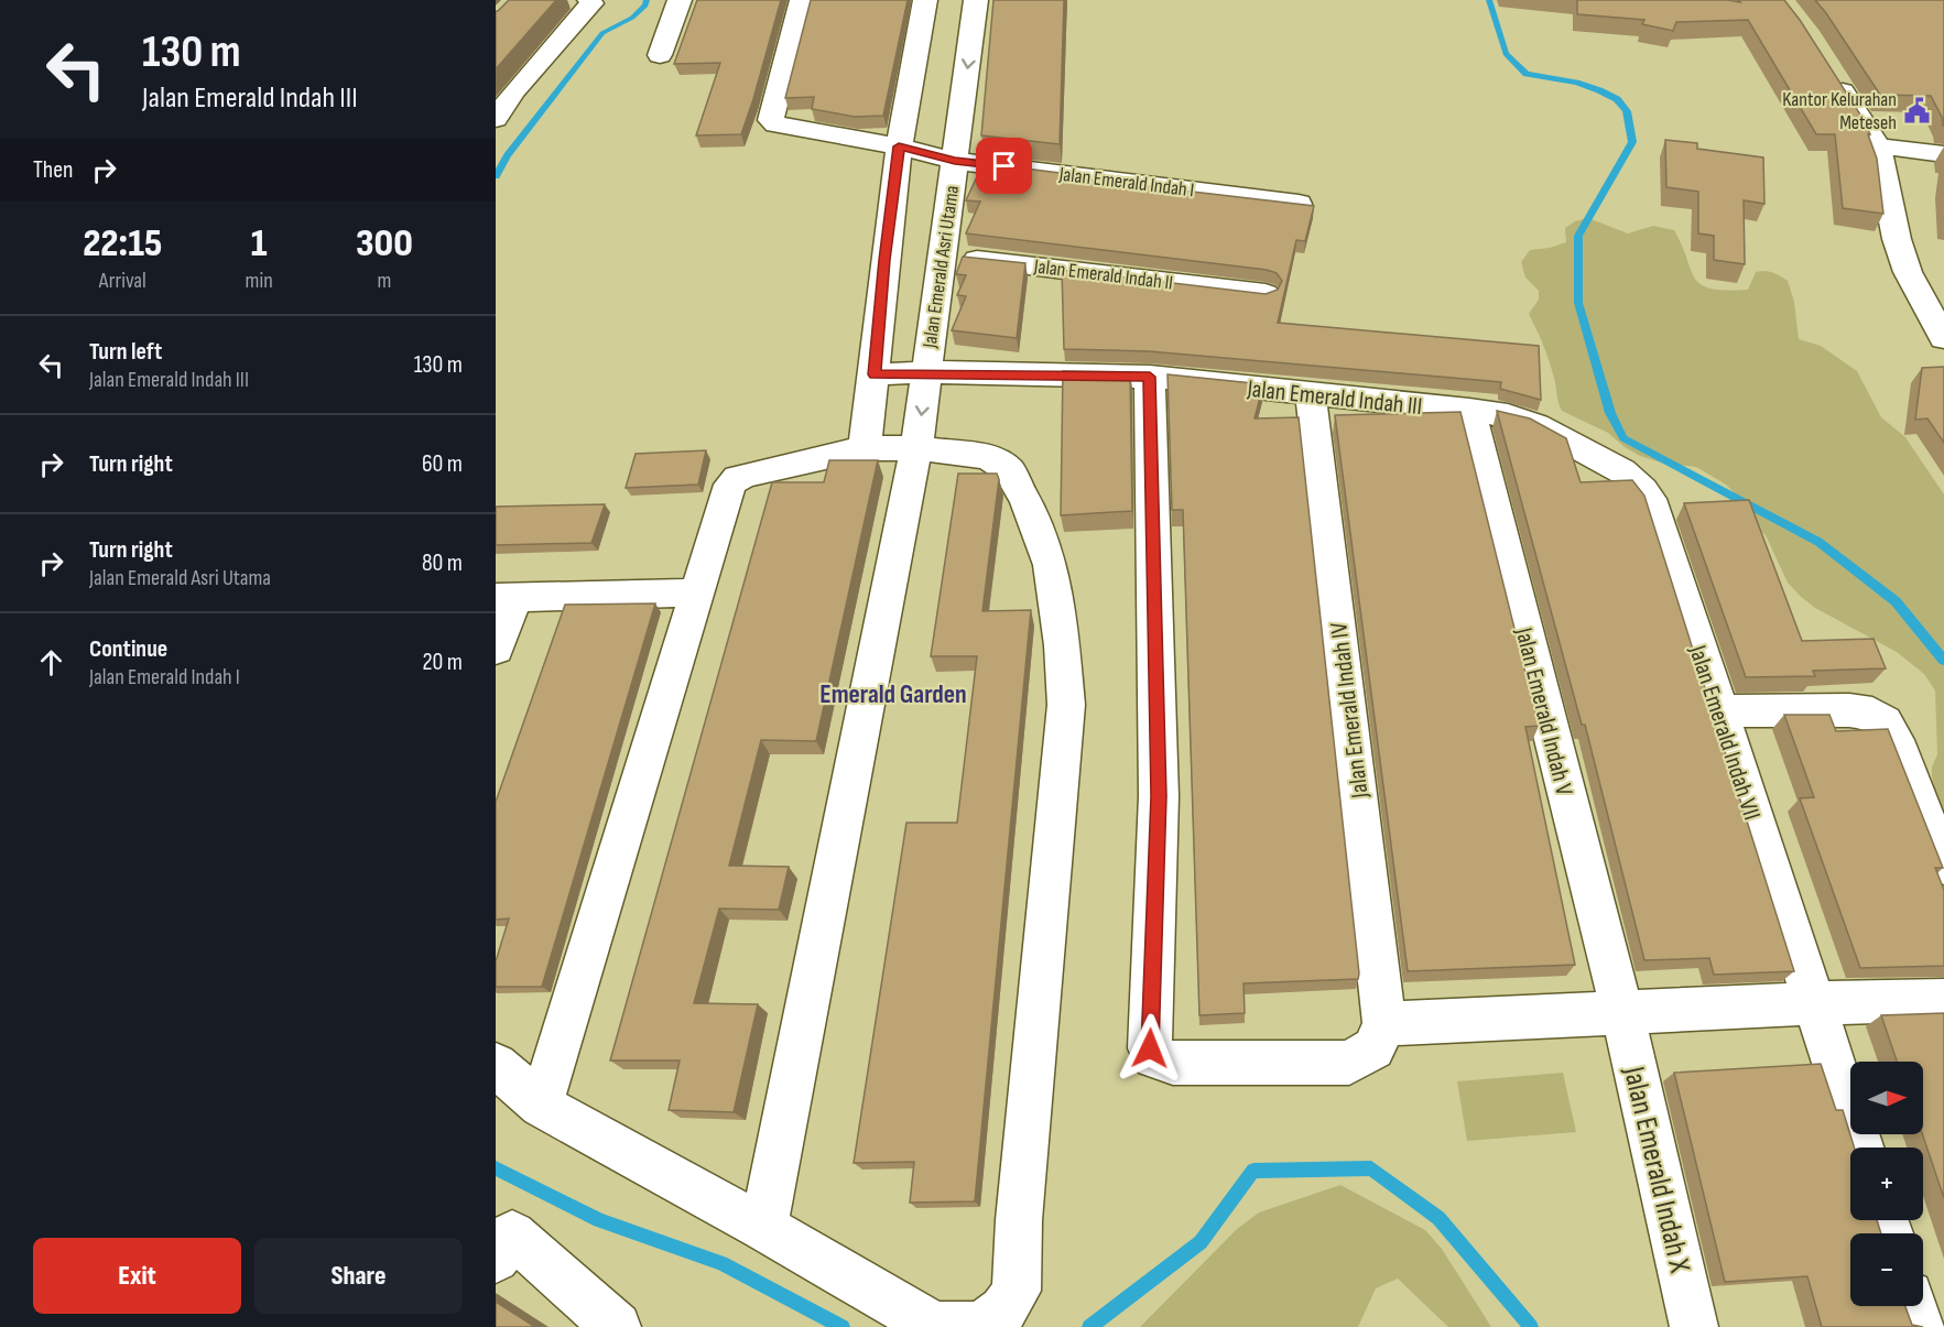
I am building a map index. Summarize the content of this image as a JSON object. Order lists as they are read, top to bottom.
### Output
{
  "streets": {
    "street": [
      "Jalan Emerald Indah I",
      "Jalan Emerald Asri Utama",
      "Jalan Emerald Indah II",
      "Jalan Emerald Indah III",
      "Jalan Emerald Indah IV",
      "Jalan Emerald Indah V",
      "Jalan Emerald Indah VII",
      "Jalan Emerald Indah X"
    ]
  },
  "crossings": [
    ["Jalan Emerald Indah I", "Jalan Emerald Asri Utama"],
    ["Jalan Emerald Asri Utama", "Jalan Emerald Indah II"],
    ["Jalan Emerald Asri Utama", "Jalan Emerald Indah III"],
    ["Jalan Emerald Indah III", "Jalan Emerald Indah IV"],
    ["Jalan Emerald Indah III", "Jalan Emerald Indah V"],
    ["Jalan Emerald Indah III", "Jalan Emerald Indah VII"],
    ["Jalan Emerald Indah V", "Jalan Emerald Indah X"]
  ],
  "districts": ["Emerald Garden"],
  "places": {
    "public building": ["Kantor Kelurahan Meteseh"]
  },
  "north": "right",
  "page": {
    "turn": ["130 m", "Jalan Emerald Indah III"],
    "then": "Then",
    "eta": [
      "22:15",
      "Arrival",
      "1",
      "min",
      "300",
      "m"
    ],
    "list": [
      {
        "name": "Turn left",
        "note": "Jalan Emerald Indah III",
        "value": "130 m"
      },
      {
        "name": "Turn right",
        "value": "60 m"
      },
      {
        "name": "Turn right",
        "note": "Jalan Emerald Asri Utama",
        "value": "80 m"
      },
      {
        "name": "Continue",
        "note": "Jalan Emerald Indah I",
        "value": "20 m"
      }
    ],
    "map_buttons": ["+", "−"],
    "buttons": ["Exit", "Share"]
  }
}
